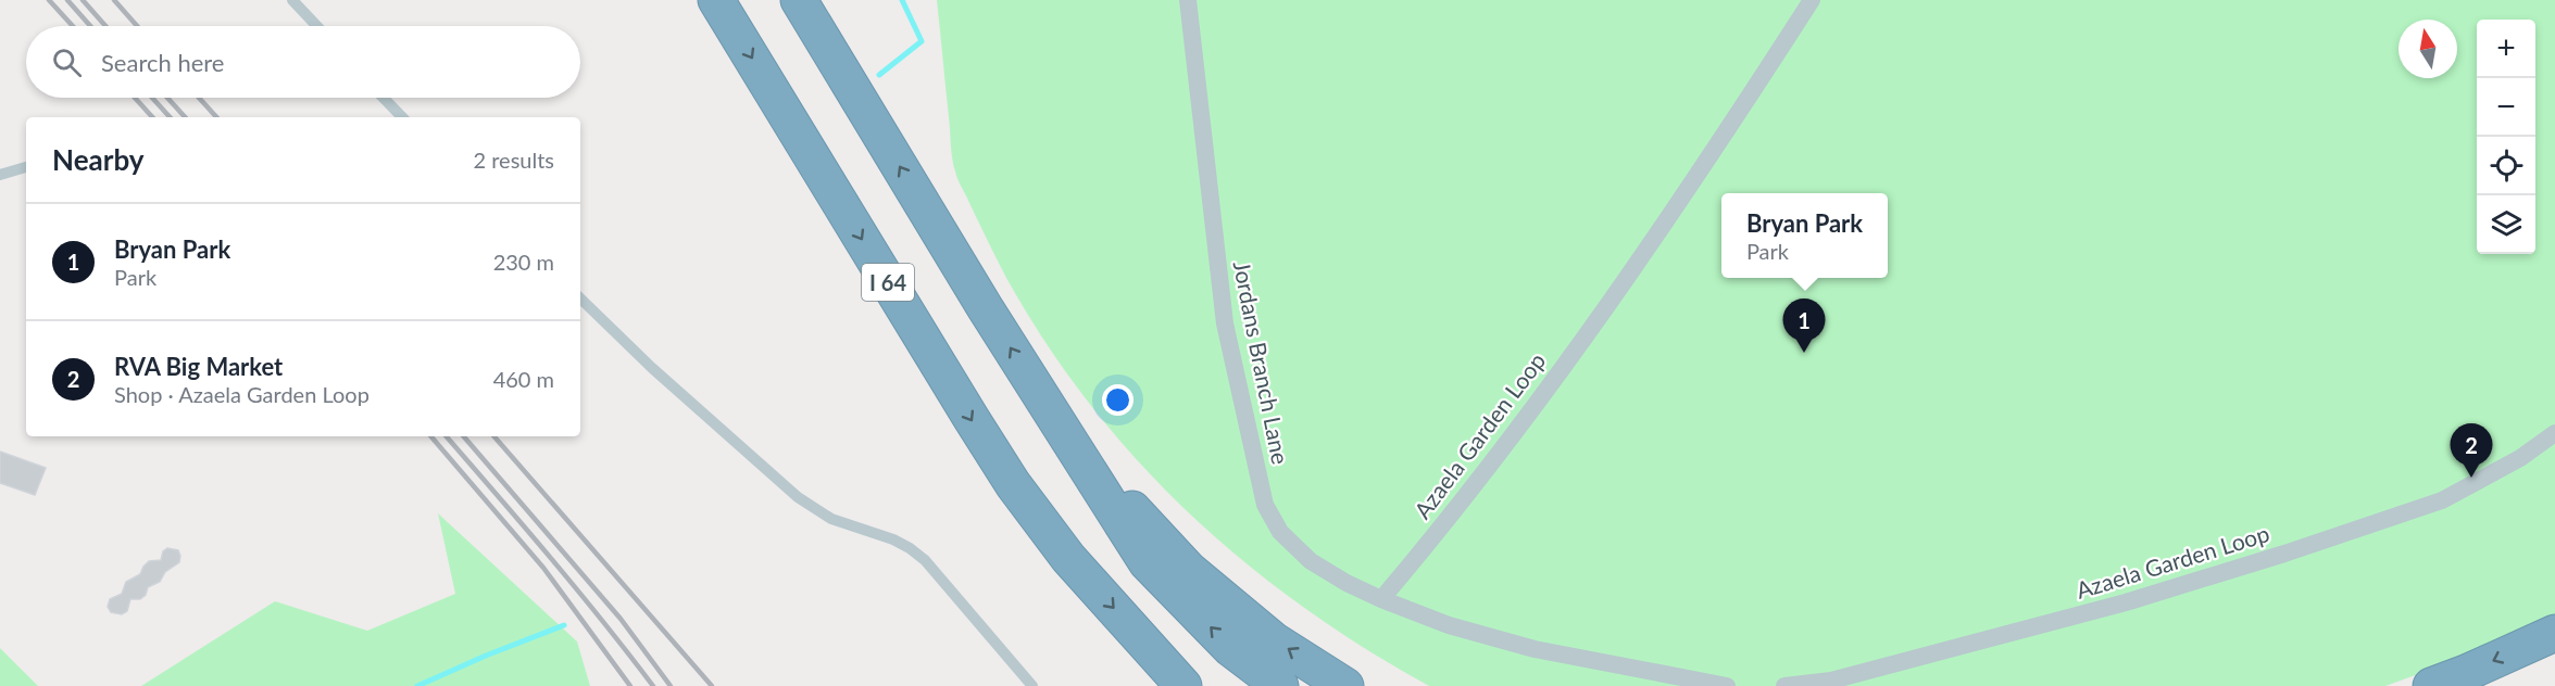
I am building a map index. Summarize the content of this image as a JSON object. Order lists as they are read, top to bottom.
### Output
{
  "streets": {
    "highway": ["I 64"],
    "street": ["Jordans Branch Lane", "Azaela Garden Loop"]
  },
  "crossings": [
    ["Jordans Branch Lane", "Azaela Garden Loop"]
  ],
  "north": "top",
  "page": {
    "map_buttons": ["+", "−"],
    "search": "Search here",
    "heading": ["Nearby", "2 results"],
    "popup": ["Bryan Park", "Park"],
    "list": [
      {
        "mark": "1",
        "name": "Bryan Park",
        "note": "Park",
        "value": "230 m"
      },
      {
        "mark": "2",
        "name": "RVA Big Market",
        "note": "Shop · Azaela Garden Loop",
        "value": "460 m"
      }
    ],
    "pins": ["1", "2"]
  }
}
